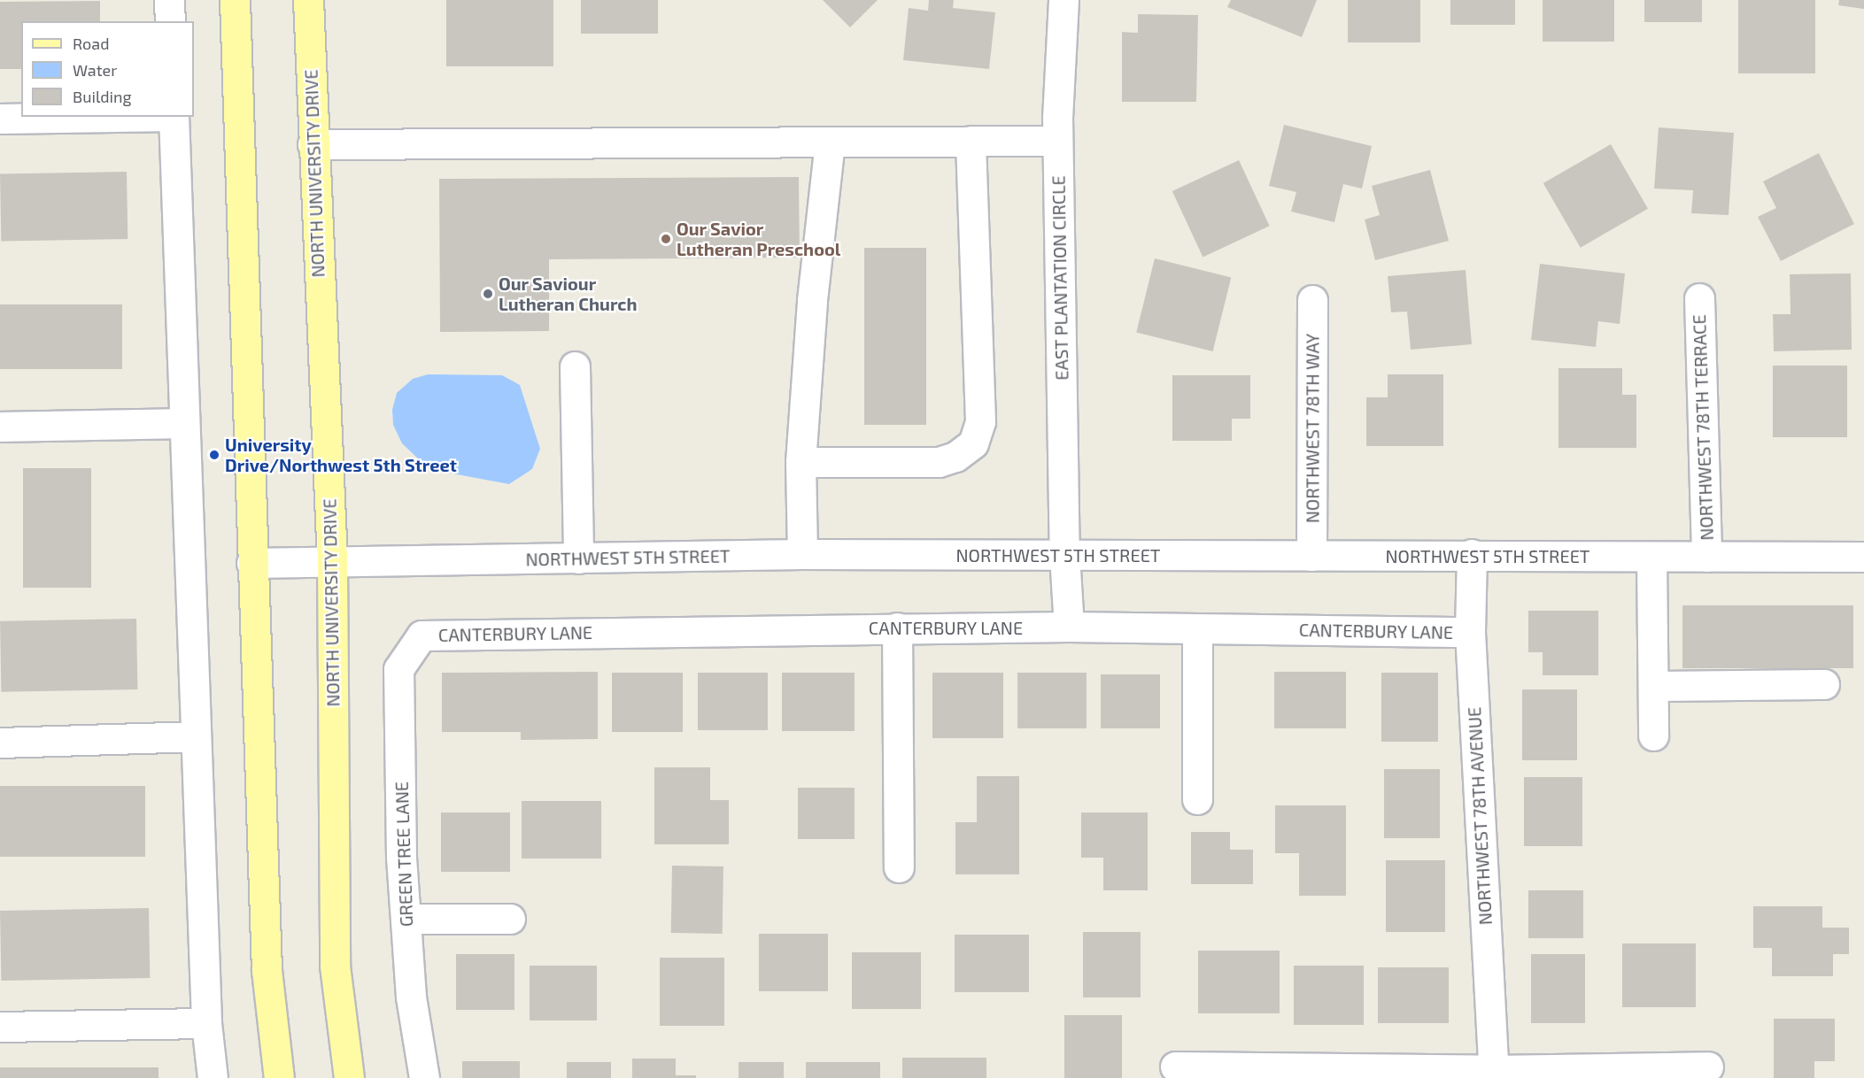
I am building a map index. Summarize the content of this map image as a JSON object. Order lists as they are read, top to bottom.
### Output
{
  "streets": {
    "main road": ["NORTH UNIVERSITY DRIVE"],
    "street": [
      "EAST PLANTATION CIRCLE",
      "NORTHWEST 78TH TERRACE",
      "NORTHWEST 78TH WAY",
      "NORTHWEST 5TH STREET",
      "CANTERBURY LANE",
      "NORTHWEST 78TH AVENUE",
      "GREEN TREE LANE"
    ]
  },
  "crossings": [
    ["NORTH UNIVERSITY DRIVE", "NORTHWEST 5TH STREET"],
    ["EAST PLANTATION CIRCLE", "NORTHWEST 5TH STREET"],
    ["NORTHWEST 78TH TERRACE", "NORTHWEST 5TH STREET"],
    ["NORTHWEST 78TH WAY", "NORTHWEST 5TH STREET"],
    ["NORTHWEST 5TH STREET", "NORTHWEST 78TH AVENUE"],
    ["CANTERBURY LANE", "NORTHWEST 78TH AVENUE"],
    ["CANTERBURY LANE", "GREEN TREE LANE"]
  ],
  "places": ["Our Savior Lutheran Preschool", "Our Saviour Lutheran Church", "University Drive/Northwest 5th Street"],
  "legend": ["Road", "Water", "Building"]
}
